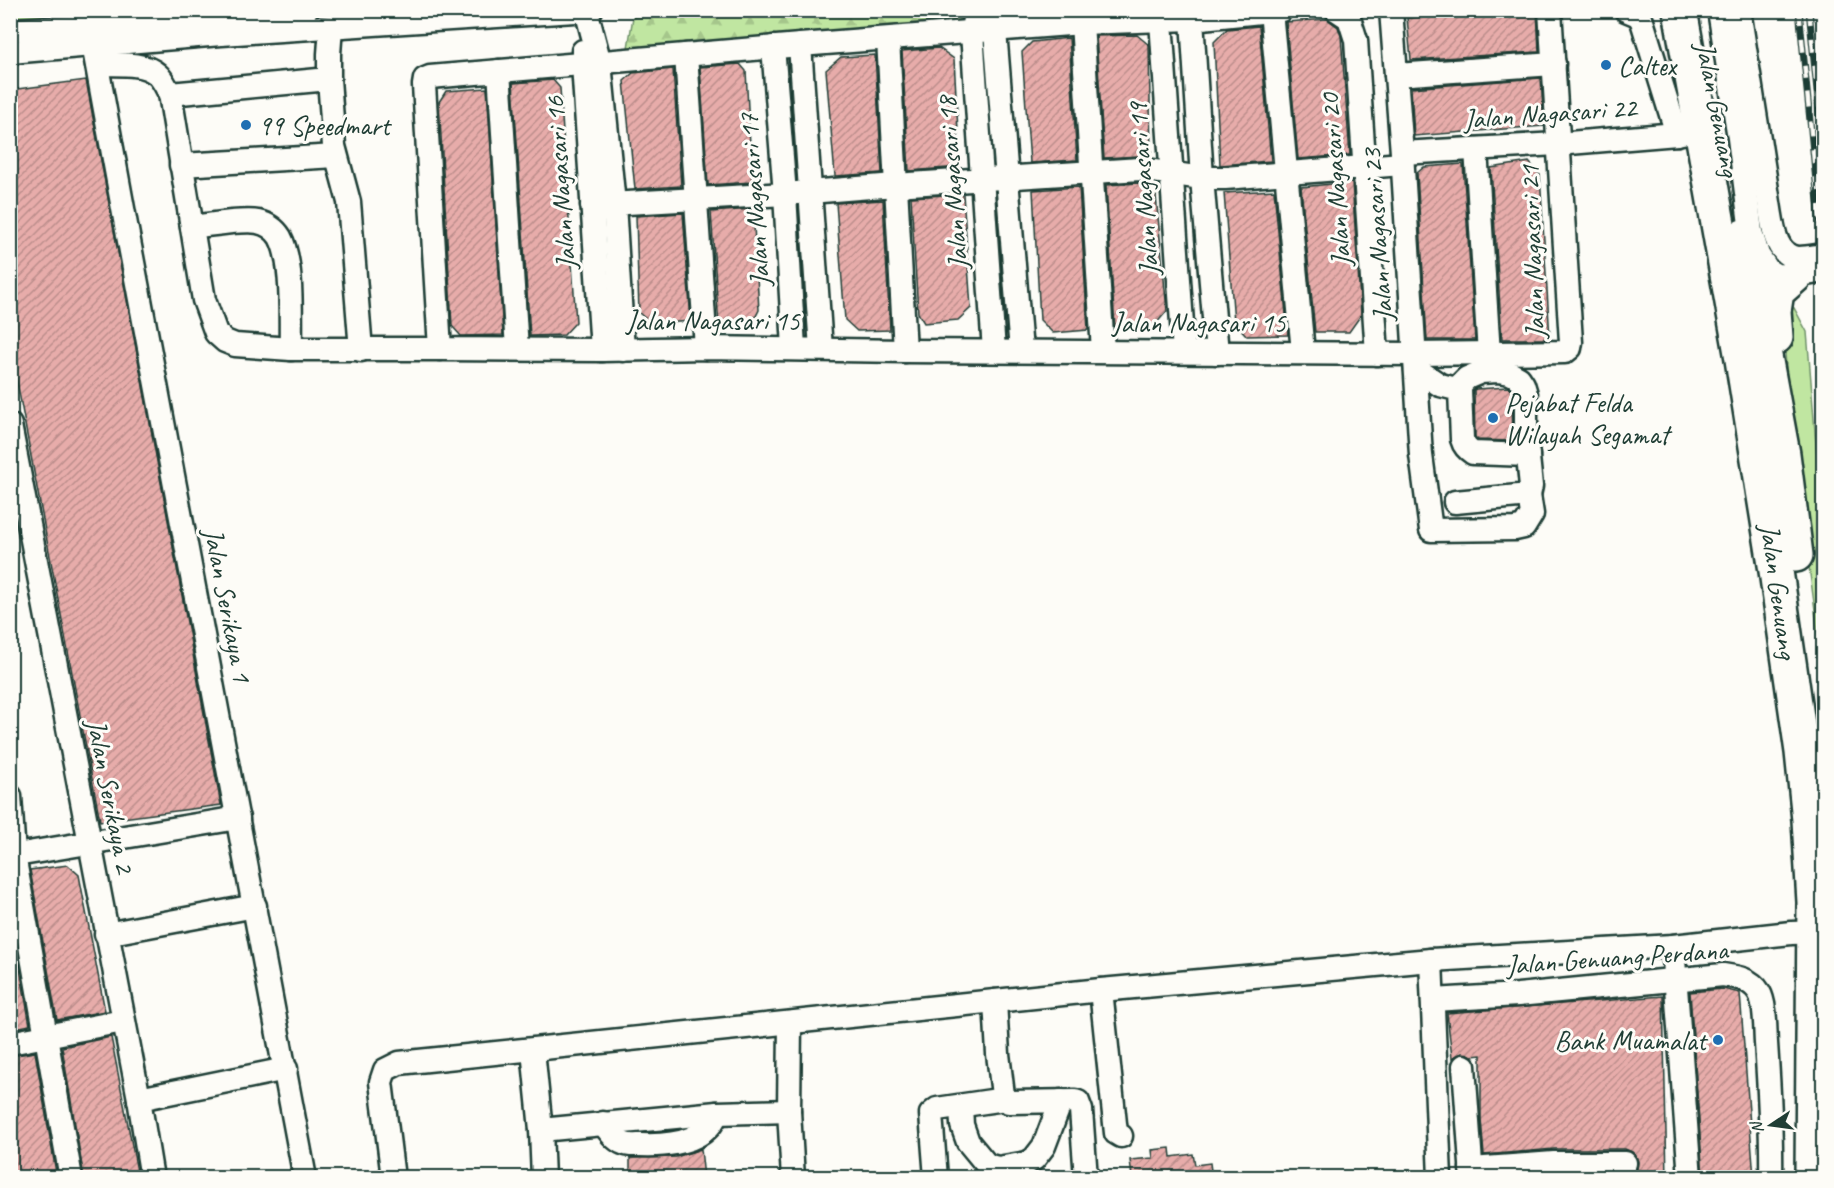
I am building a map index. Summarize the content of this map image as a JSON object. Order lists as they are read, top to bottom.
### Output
{
  "streets": {
    "highway": ["Jalan Genuang"],
    "street": [
      "Jalan Nagasari 22",
      "Jalan Nagasari 20",
      "Jalan Nagasari 16",
      "Jalan Nagasari 18",
      "Jalan Nagasari 19",
      "Jalan Nagasari 17",
      "Jalan Nagasari 23",
      "Jalan Nagasari 21",
      "Jalan Nagasari 15",
      "Jalan Serikaya 1",
      "Jalan Serikaya 2",
      "Jalan Genuang Perdana"
    ]
  },
  "crossings": [
    ["Jalan Genuang", "Jalan Nagasari 22"],
    ["Jalan Nagasari 22", "Jalan Nagasari 20"],
    ["Jalan Nagasari 22", "Jalan Nagasari 16"],
    ["Jalan Nagasari 22", "Jalan Nagasari 18"],
    ["Jalan Nagasari 22", "Jalan Nagasari 19"],
    ["Jalan Nagasari 22", "Jalan Nagasari 17"],
    ["Jalan Nagasari 22", "Jalan Nagasari 23"],
    ["Jalan Nagasari 22", "Jalan Nagasari 21"],
    ["Jalan Nagasari 20", "Jalan Nagasari 15"],
    ["Jalan Nagasari 16", "Jalan Nagasari 15"],
    ["Jalan Nagasari 18", "Jalan Nagasari 15"],
    ["Jalan Nagasari 19", "Jalan Nagasari 15"],
    ["Jalan Nagasari 17", "Jalan Nagasari 15"],
    ["Jalan Nagasari 23", "Jalan Nagasari 21"],
    ["Jalan Nagasari 23", "Jalan Nagasari 15"],
    ["Jalan Nagasari 21", "Jalan Nagasari 15"]
  ],
  "places": [
    "Caltex",
    "99 Speedmart",
    "Pejabat Felda Wilayah Segamat",
    "Bank Muamalat"
  ],
  "north": "left"
}
